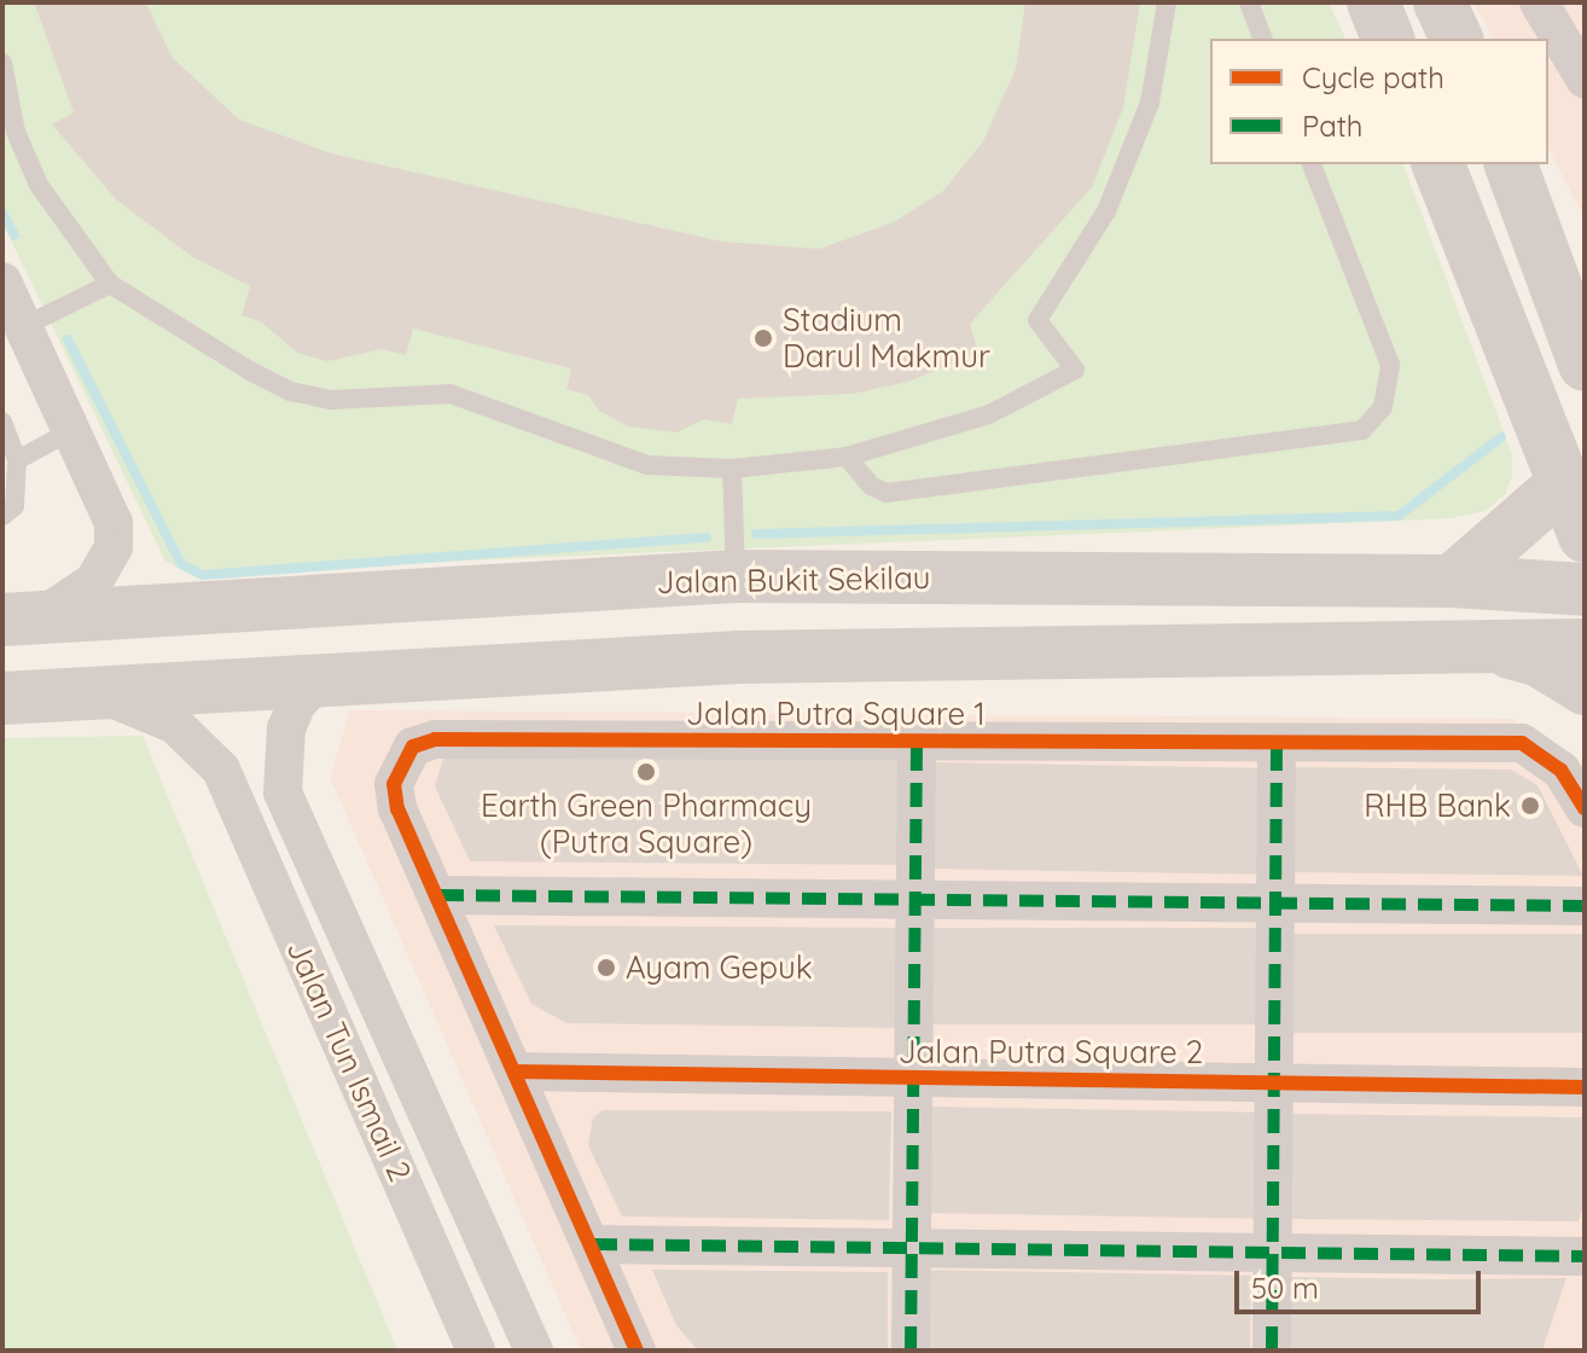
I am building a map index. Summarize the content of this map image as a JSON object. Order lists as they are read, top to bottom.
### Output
{
  "streets": {
    "street": [
      "Jalan Bukit Sekilau",
      "Jalan Putra Square 1",
      "Jalan Putra Square 2",
      "Jalan Tun Ismail 2"
    ]
  },
  "crossings": [
    ["Jalan Putra Square 1", "Jalan Putra Square 2"]
  ],
  "places": [
    "Stadium Darul Makmur",
    "Earth Green Pharmacy (Putra Square)",
    "RHB Bank",
    "Ayam Gepuk"
  ],
  "legend": ["Cycle path", "Path"],
  "scale_bar": "50 m"
}
